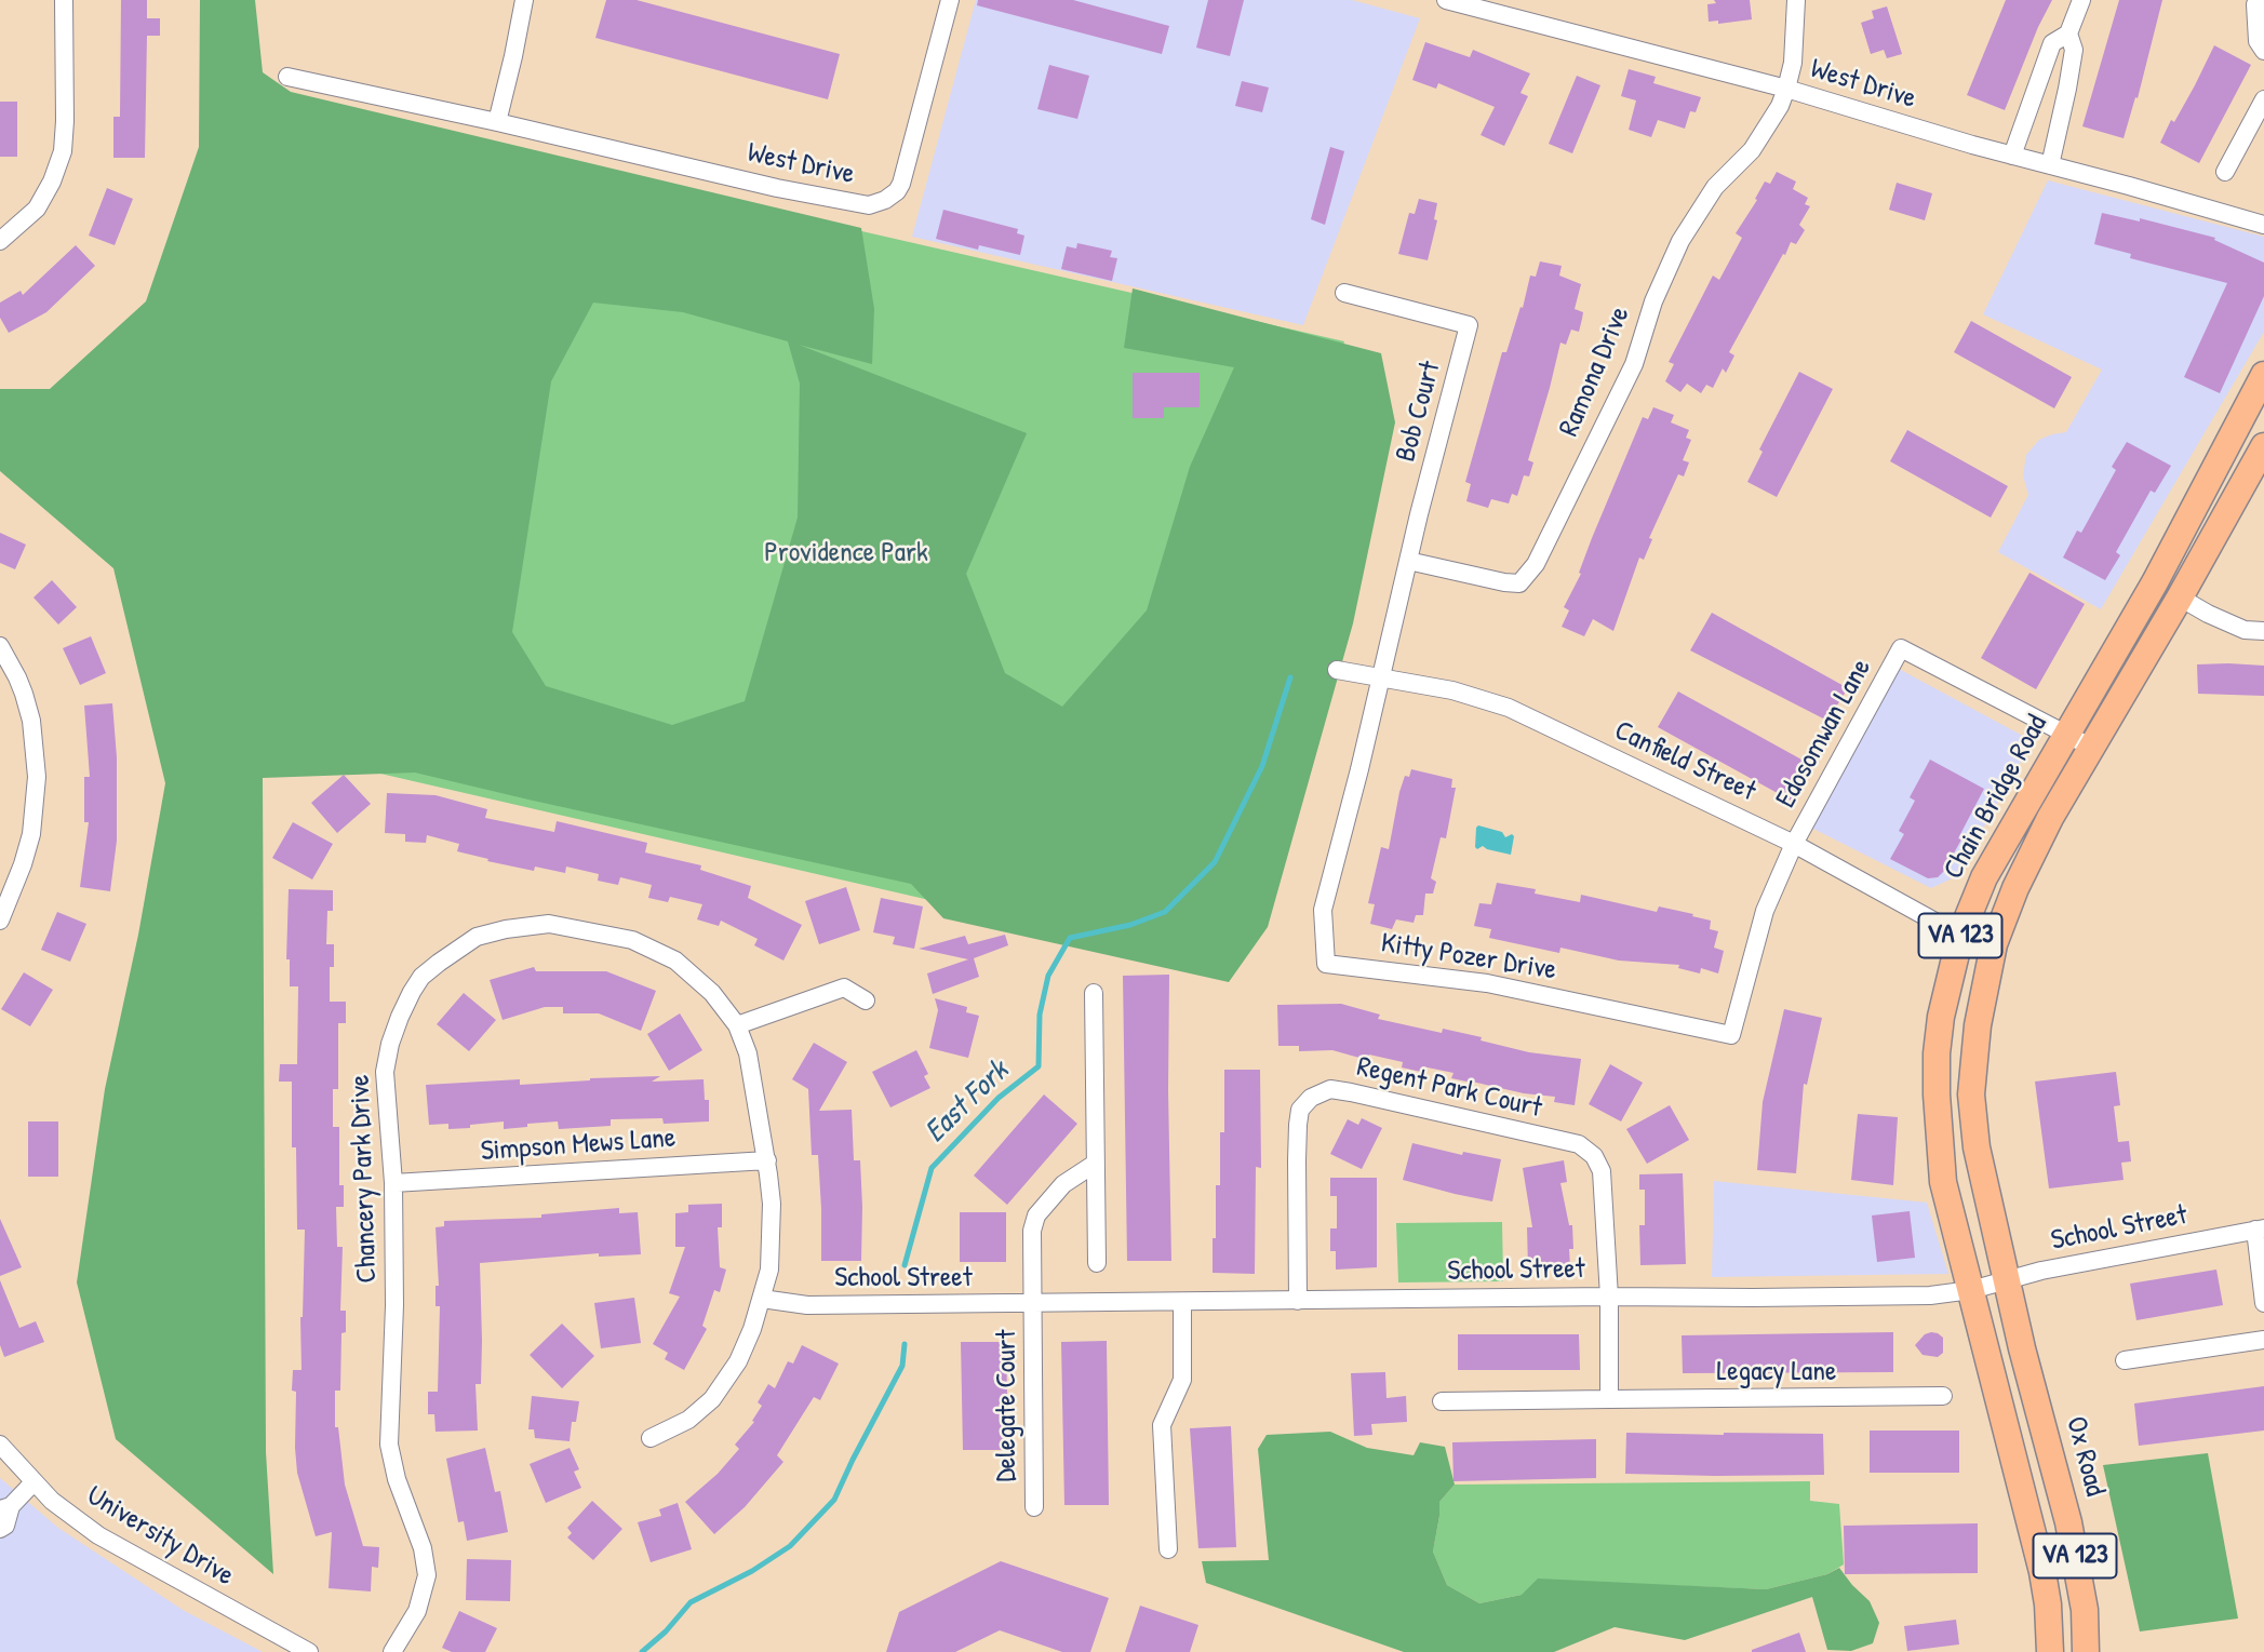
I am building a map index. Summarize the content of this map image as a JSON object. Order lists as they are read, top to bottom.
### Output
{
  "streets": {
    "main road": ["Chain Bridge Road", "VA 123", "Ox Road"],
    "street": [
      "West Drive",
      "Ramona Drive",
      "Bob Court",
      "Edosomwan Lane",
      "Canfield Street",
      "Kitty Pozer Drive",
      "Regent Park Court",
      "Simpson Mews Lane",
      "Chancery Park Drive",
      "School Street",
      "Legacy Lane",
      "Delegate Court",
      "University Drive"
    ]
  },
  "crossings": [
    ["West Drive", "Ramona Drive"],
    ["Ramona Drive", "Bob Court"],
    ["Bob Court", "Kitty Pozer Drive"],
    ["Edosomwan Lane", "Canfield Street"],
    ["Edosomwan Lane", "Chain Bridge Road"],
    ["Edosomwan Lane", "Kitty Pozer Drive"],
    ["Canfield Street", "Chain Bridge Road"],
    ["Canfield Street", "Kitty Pozer Drive"],
    ["Chain Bridge Road", "VA 123"],
    ["Chain Bridge Road", "School Street"],
    ["Chain Bridge Road", "Ox Road"],
    ["VA 123", "School Street"],
    ["Regent Park Court", "School Street"],
    ["Simpson Mews Lane", "Chancery Park Drive"],
    ["Chancery Park Drive", "School Street"],
    ["School Street", "Delegate Court"],
    ["School Street", "Ox Road"]
  ],
  "water": ["East Fork"],
  "parks": ["Providence Park"]
}
